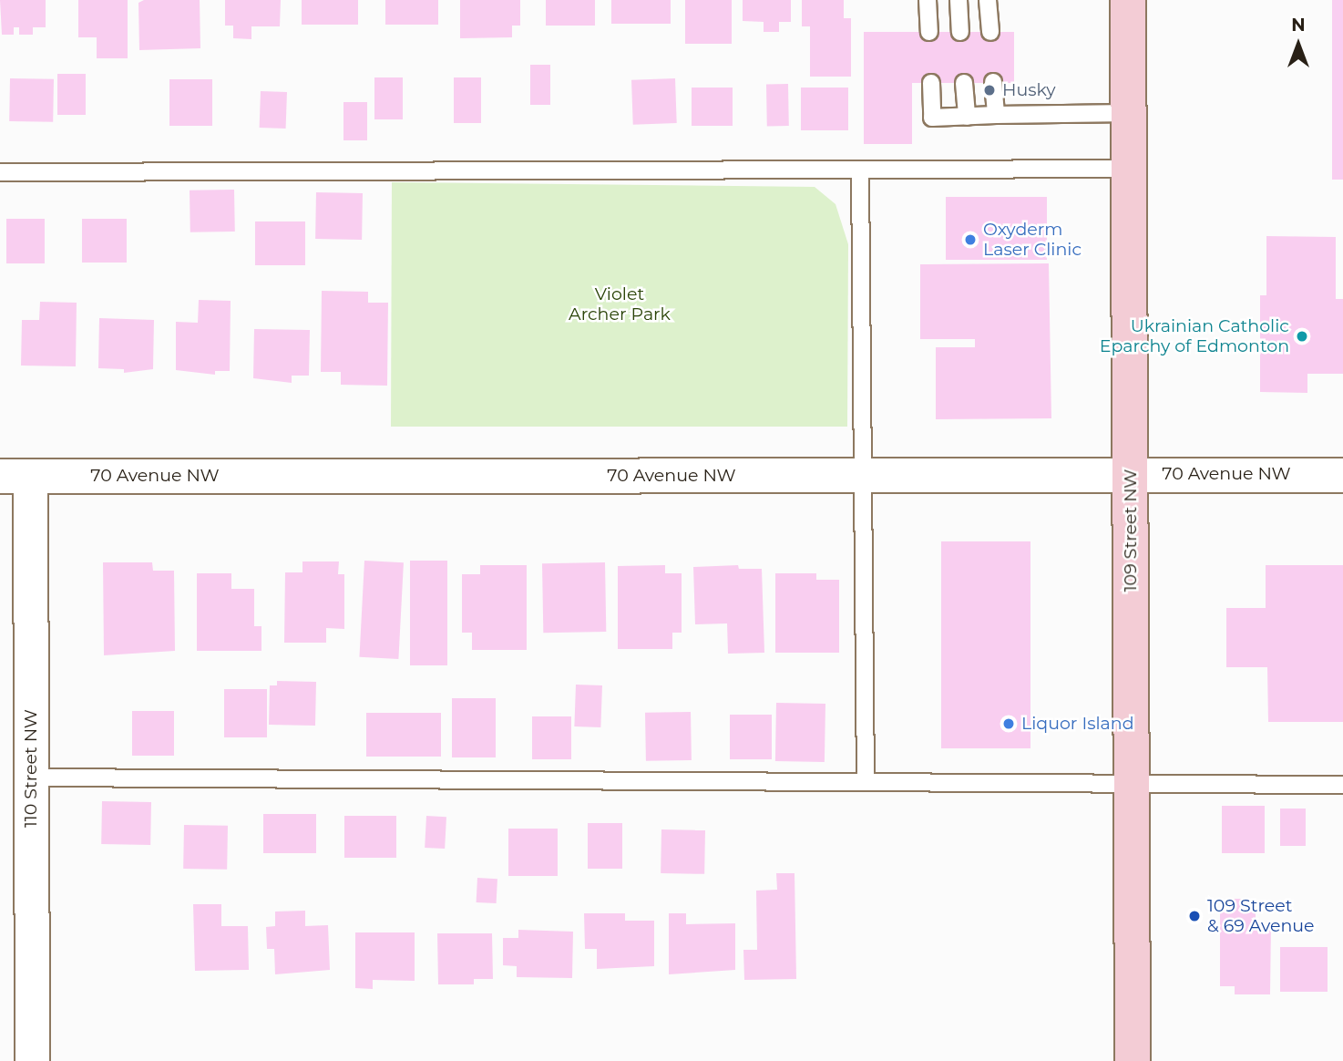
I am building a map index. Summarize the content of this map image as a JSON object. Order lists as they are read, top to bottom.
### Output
{
  "streets": {
    "main road": ["109 Street NW"],
    "street": ["70 Avenue NW", "110 Street NW"]
  },
  "crossings": [
    ["70 Avenue NW", "109 Street NW"],
    ["70 Avenue NW", "110 Street NW"]
  ],
  "parks": ["Violet Archer Park"],
  "places": [
    "Husky",
    "Oxyderm Laser Clinic",
    "Ukrainian Catholic Eparchy of Edmonton",
    "Liquor Island",
    "109 Street & 69 Avenue"
  ],
  "north": "top"
}
